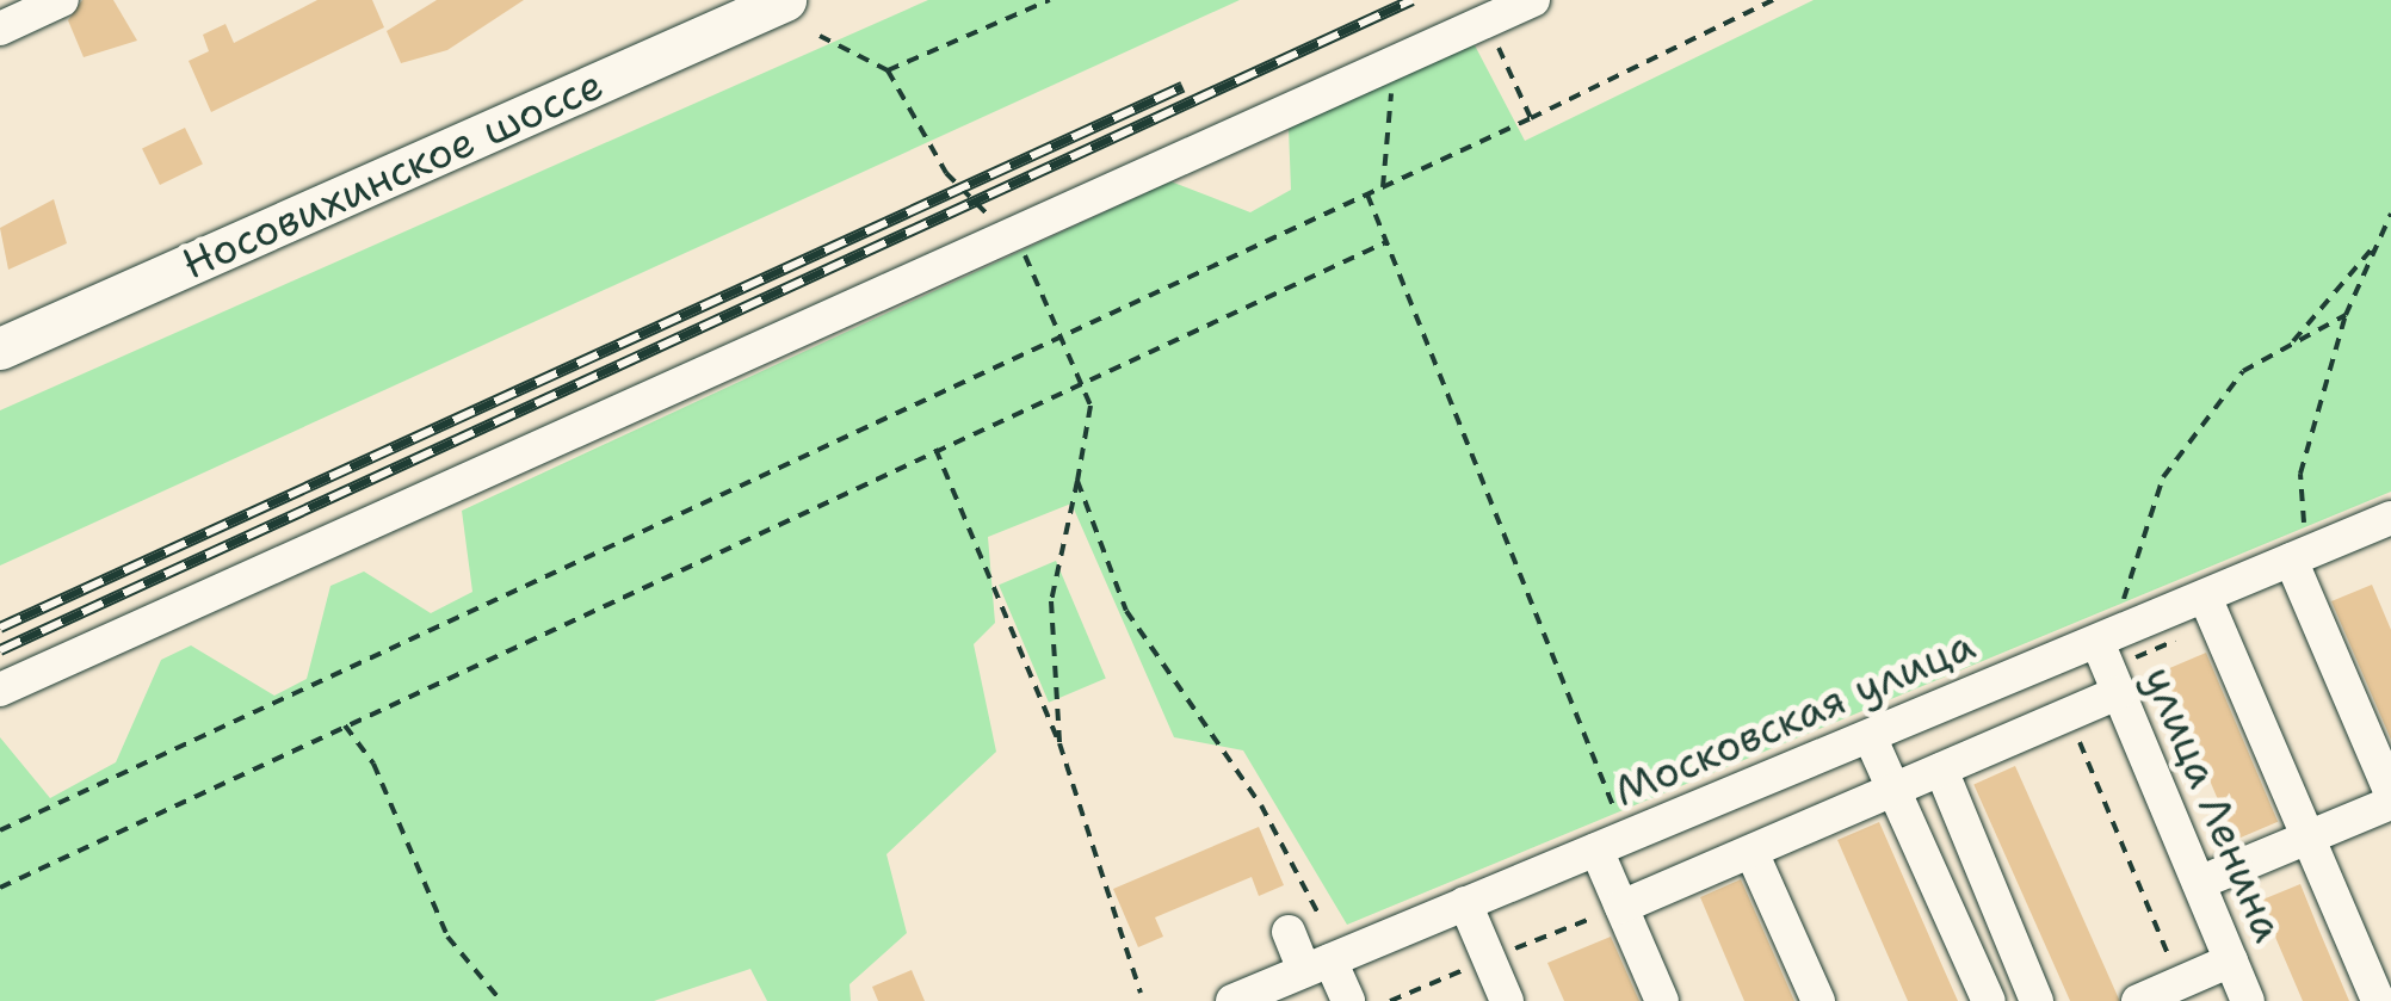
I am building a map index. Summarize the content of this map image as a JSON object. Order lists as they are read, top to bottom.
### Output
{
  "streets": {
    "main road": ["Носовихинское шоссе"],
    "street": ["Московская улица", "улица Ленина"]
  },
  "crossings": [
    ["Московская улица", "улица Ленина"]
  ]
}
